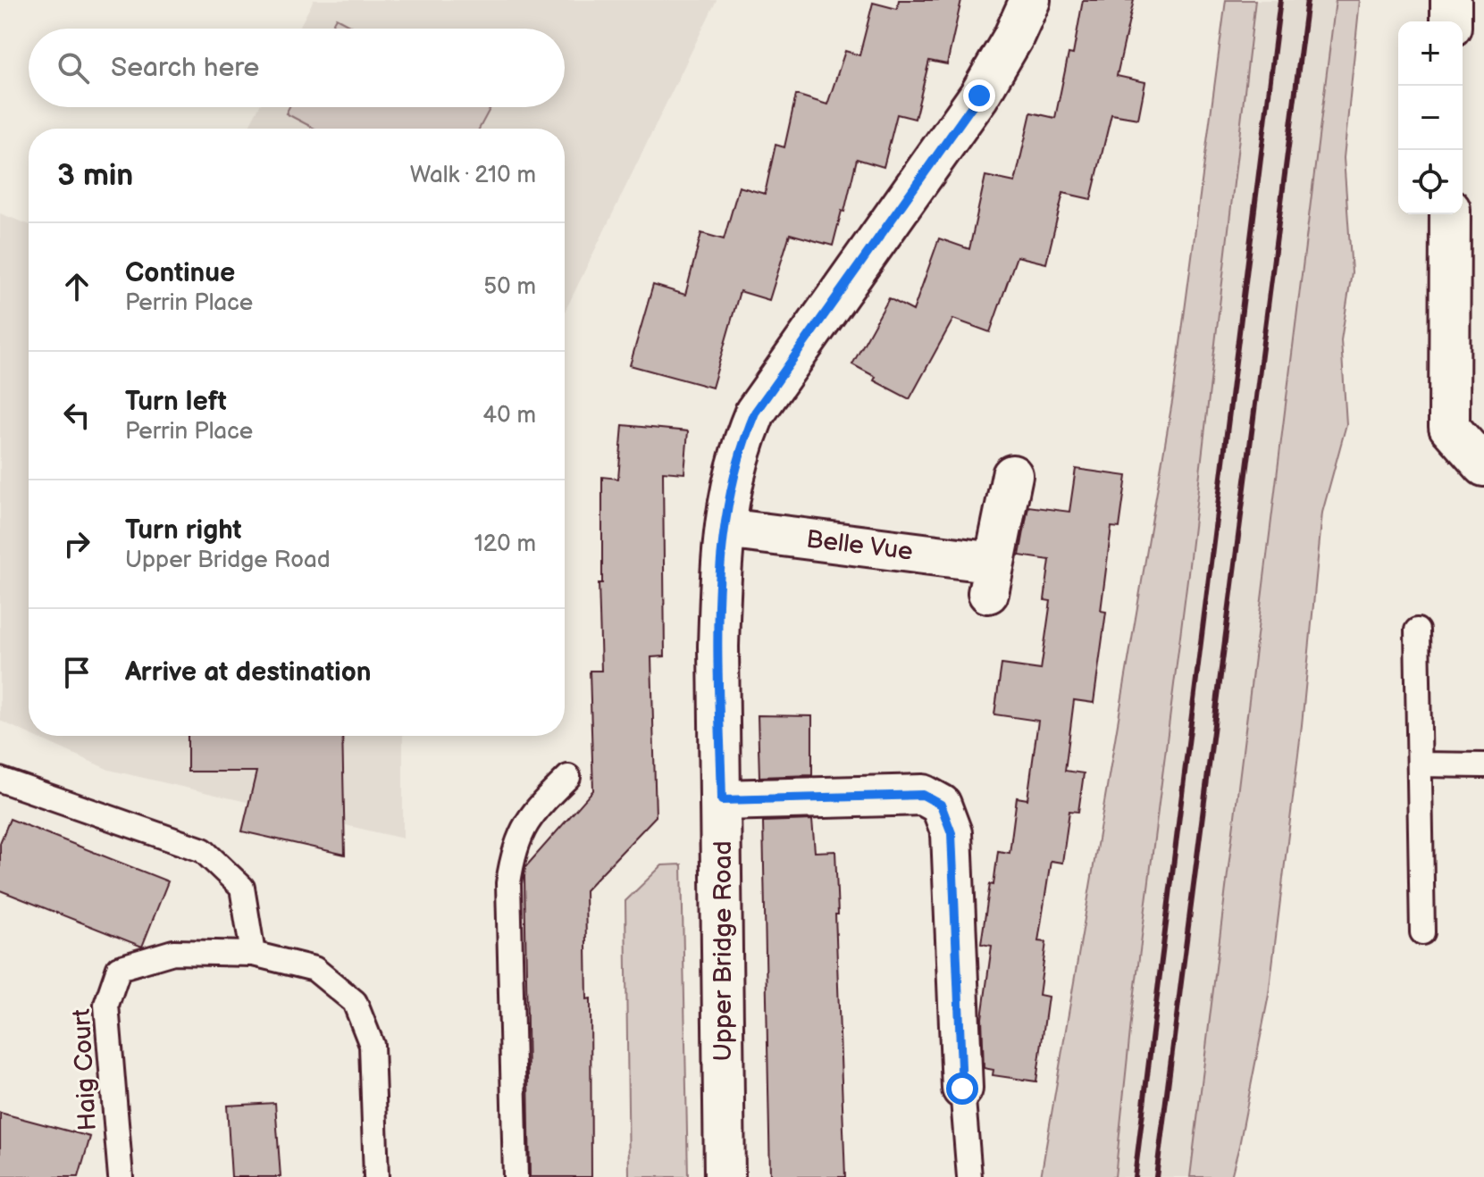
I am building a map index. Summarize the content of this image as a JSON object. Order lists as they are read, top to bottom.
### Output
{
  "streets": {
    "street": ["Belle Vue", "Upper Bridge Road"],
    "lane": ["Haig Court"]
  },
  "crossings": [
    ["Belle Vue", "Upper Bridge Road"]
  ],
  "page": {
    "map_buttons": ["+", "−"],
    "search": "Search here",
    "heading": ["3 min", "Walk · 210 m"],
    "list": [
      ["Continue", "Perrin Place", "50 m"],
      ["Turn left", "Perrin Place", "40 m"],
      ["Turn right", "Upper Bridge Road", "120 m"],
      "Arrive at destination"
    ]
  }
}
